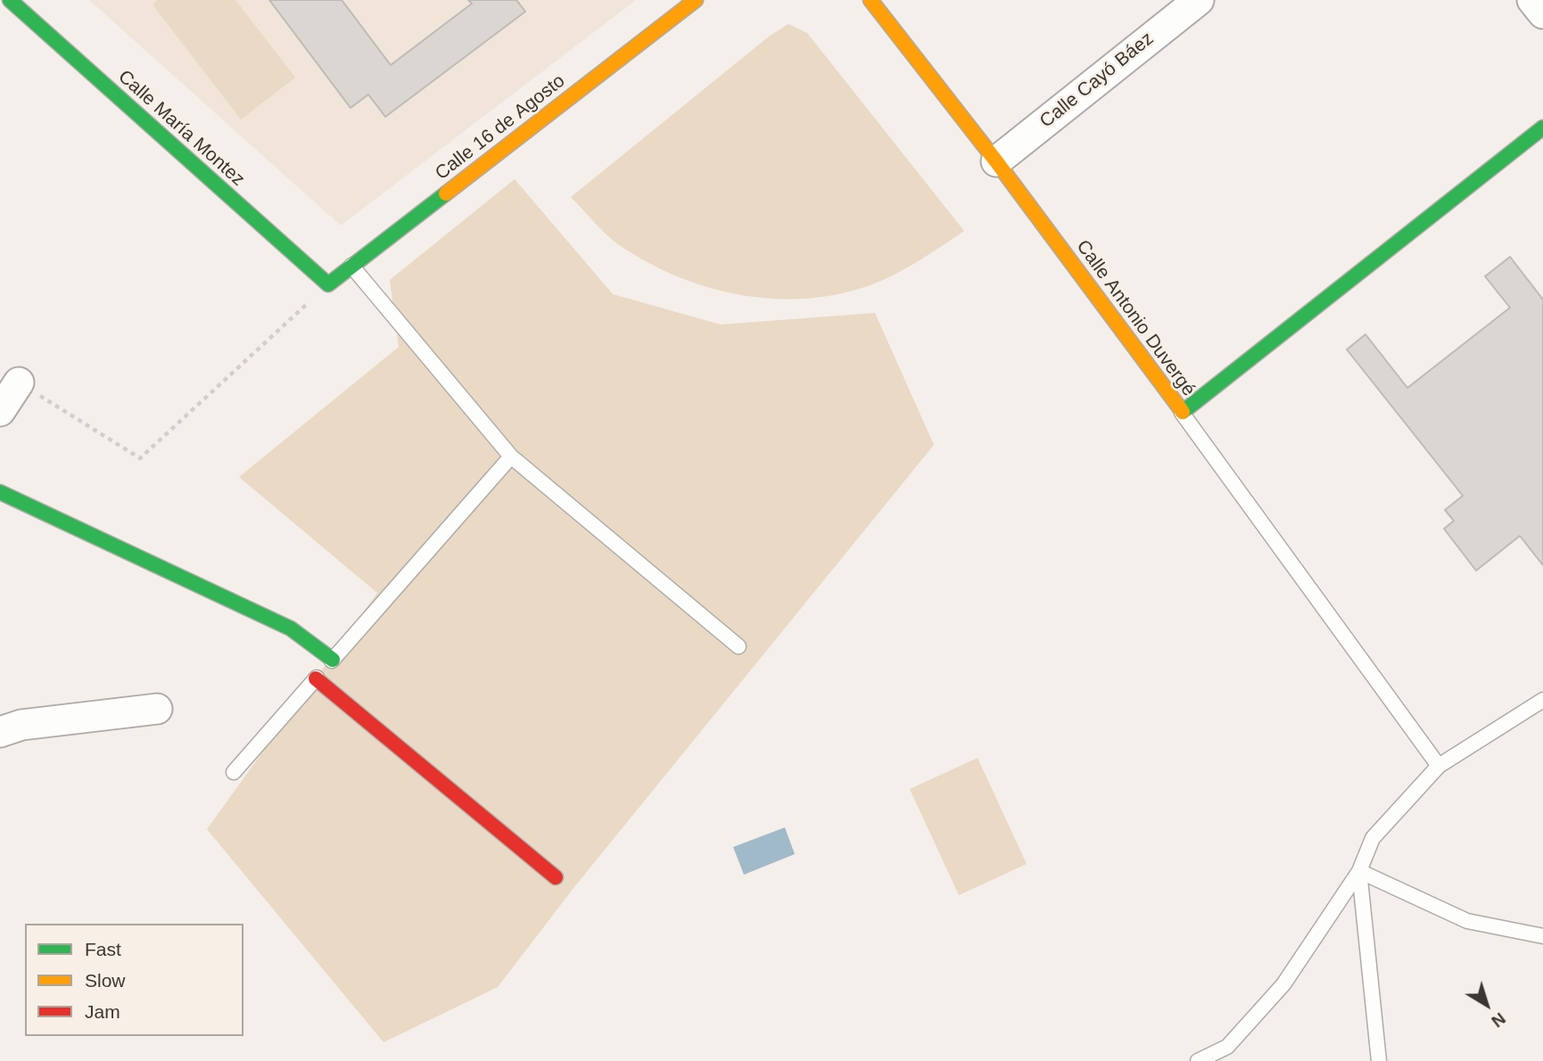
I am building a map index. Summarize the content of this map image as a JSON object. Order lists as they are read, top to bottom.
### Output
{
  "streets": {
    "street": [
      "Calle Cayó Báez",
      "Calle 16 de Agosto",
      "Calle María Montez",
      "Calle Antonio Duvergé"
    ]
  },
  "crossings": [
    ["Calle Cayó Báez", "Calle Antonio Duvergé"],
    ["Calle 16 de Agosto", "Calle María Montez"]
  ],
  "legend": ["Fast", "Slow", "Jam"],
  "north": "bottom right"
}
